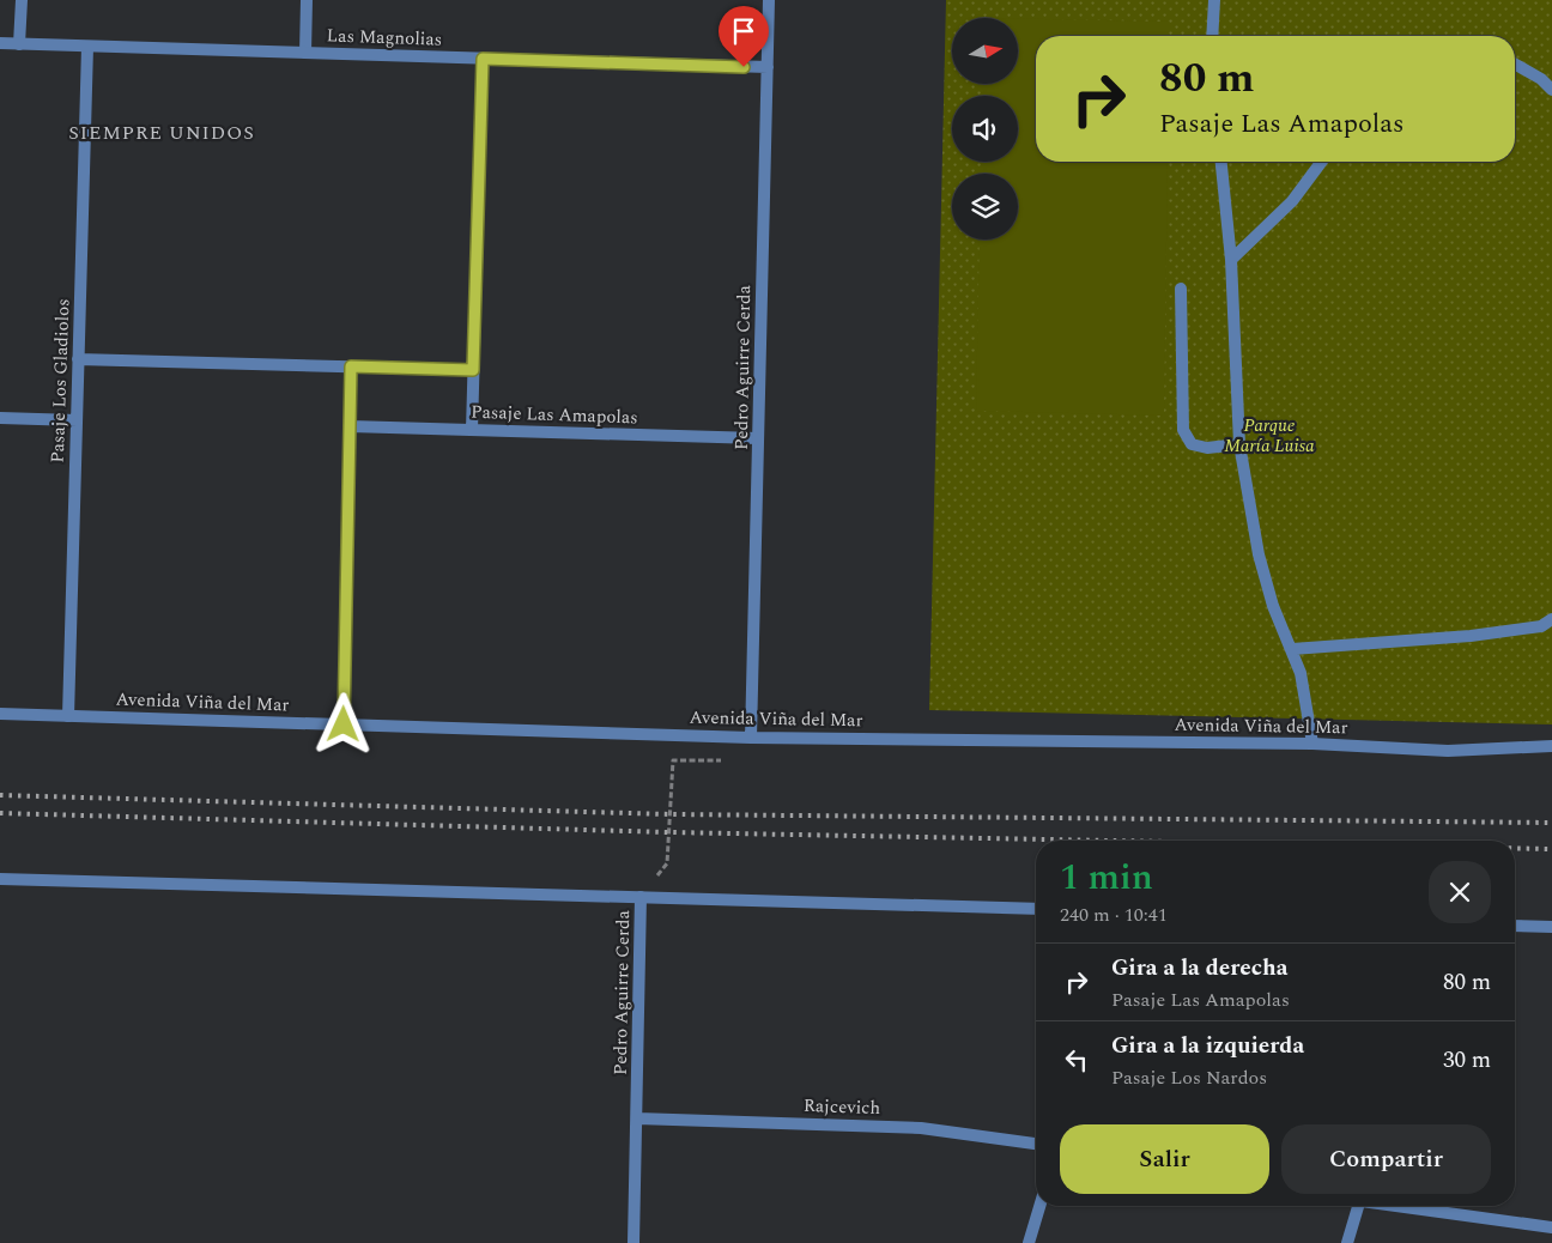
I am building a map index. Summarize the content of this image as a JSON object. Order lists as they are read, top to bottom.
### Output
{
  "streets": {
    "street": [
      "Las Magnolias",
      "Pedro Aguirre Cerda",
      "Pasaje Los Gladiolos",
      "Pasaje Las Amapolas",
      "Avenida Viña del Mar",
      "Rajcevich"
    ]
  },
  "crossings": [
    ["Las Magnolias", "Pedro Aguirre Cerda"],
    ["Las Magnolias", "Pasaje Los Gladiolos"],
    ["Pedro Aguirre Cerda", "Pasaje Las Amapolas"],
    ["Pedro Aguirre Cerda", "Avenida Viña del Mar"],
    ["Pedro Aguirre Cerda", "Rajcevich"],
    ["Pasaje Los Gladiolos", "Avenida Viña del Mar"]
  ],
  "districts": ["SIEMPRE UNIDOS"],
  "parks": ["Parque María Luisa"],
  "north": "right",
  "page": {
    "turn": ["80 m", "Pasaje Las Amapolas"],
    "heading": ["1 min", "240 m · 10:41"],
    "list": [
      {
        "name": "Gira a la derecha",
        "note": "Pasaje Las Amapolas",
        "value": "80 m"
      },
      {
        "name": "Gira a la izquierda",
        "note": "Pasaje Los Nardos",
        "value": "30 m"
      }
    ],
    "buttons": ["Salir", "Compartir"]
  }
}
